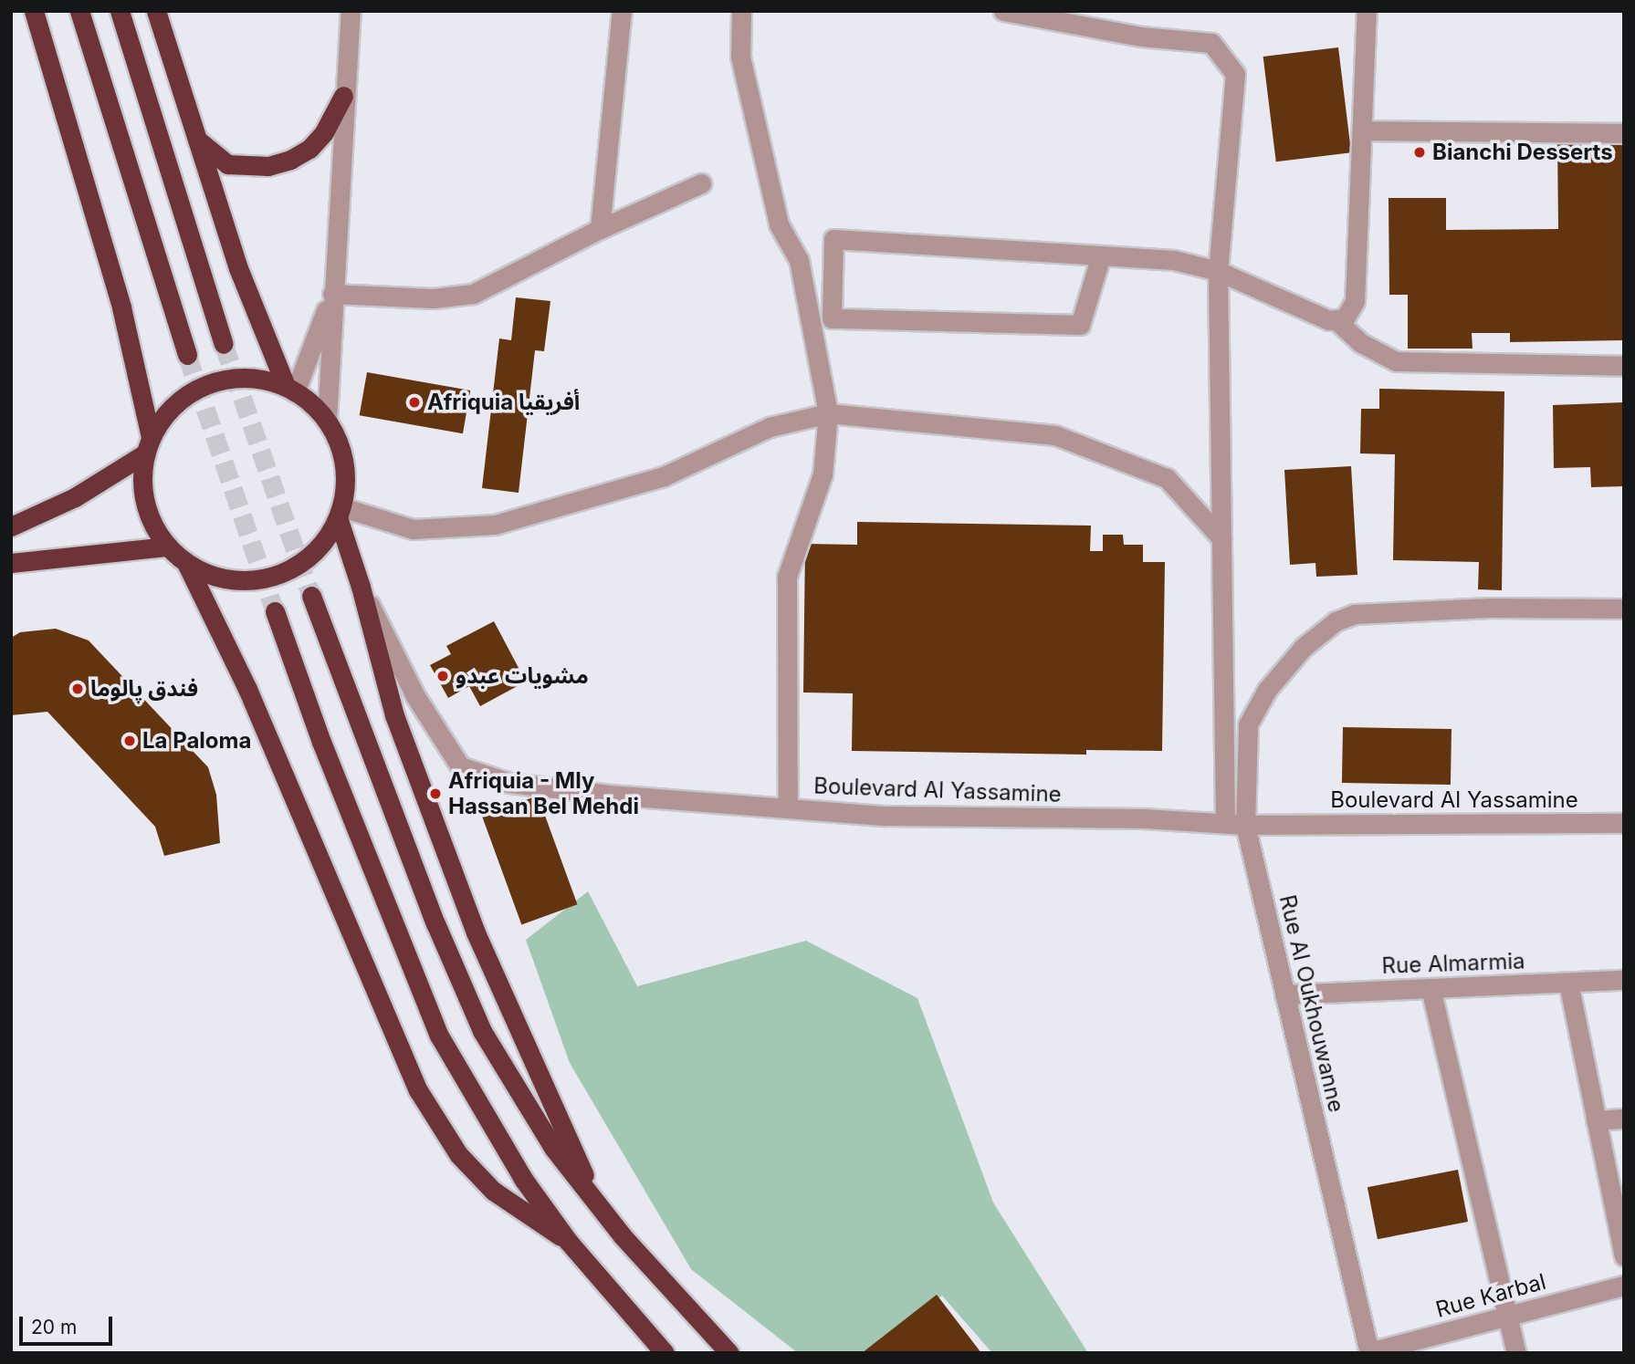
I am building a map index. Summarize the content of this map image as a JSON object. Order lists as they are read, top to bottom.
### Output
{
  "streets": {
    "street": [
      "Boulevard Al Yassamine",
      "Rue Almarmia",
      "Rue Al Oukhouwanne",
      "Rue Karbal"
    ]
  },
  "crossings": [
    ["Boulevard Al Yassamine", "Rue Al Oukhouwanne"],
    ["Rue Almarmia", "Rue Al Oukhouwanne"],
    ["Rue Al Oukhouwanne", "Rue Karbal"]
  ],
  "places": [
    "Bianchi Desserts",
    "Afriquia أفريقيا",
    "مشويات عبدو",
    "فندق پالوما",
    "La Paloma",
    "Afriquia - Mly Hassan Bel Mehdi"
  ],
  "scale_bar": "20 m"
}
